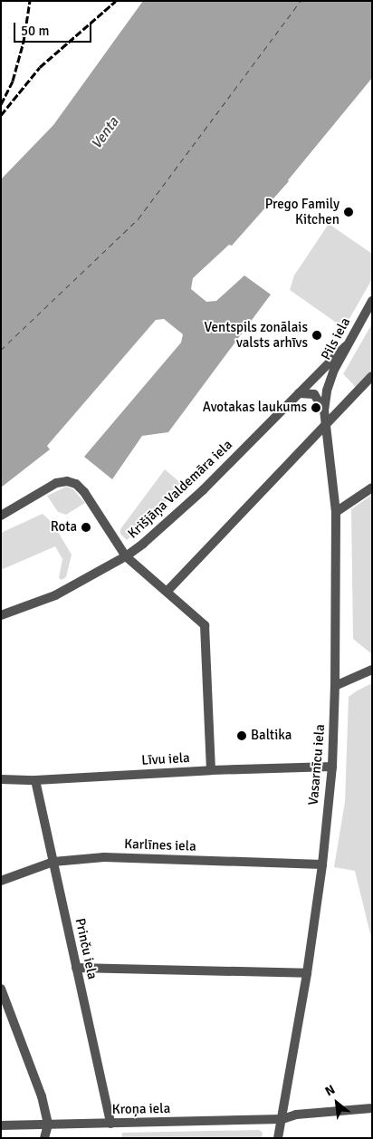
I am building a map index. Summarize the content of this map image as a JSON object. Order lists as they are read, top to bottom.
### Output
{
  "streets": {
    "street": [
      "Pils iela",
      "Krišjāņa Valdemāra iela",
      "Līvu iela",
      "Vasarnīcu iela",
      "Karlīnes iela",
      "Prinču iela",
      "Kroņa iela"
    ]
  },
  "crossings": [
    ["Pils iela", "Krišjāņa Valdemāra iela"],
    ["Pils iela", "Vasarnīcu iela"],
    ["Līvu iela", "Vasarnīcu iela"],
    ["Līvu iela", "Prinču iela"],
    ["Vasarnīcu iela", "Karlīnes iela"],
    ["Vasarnīcu iela", "Kroņa iela"],
    ["Karlīnes iela", "Prinču iela"],
    ["Prinču iela", "Kroņa iela"]
  ],
  "water": ["Venta"],
  "places": [
    "Prego Family Kitchen",
    "Ventspils zonālais valsts arhīvs",
    "Avotakas laukums",
    "Rota",
    "Baltika"
  ],
  "scale_bar": "50 m",
  "north": "top left"
}
